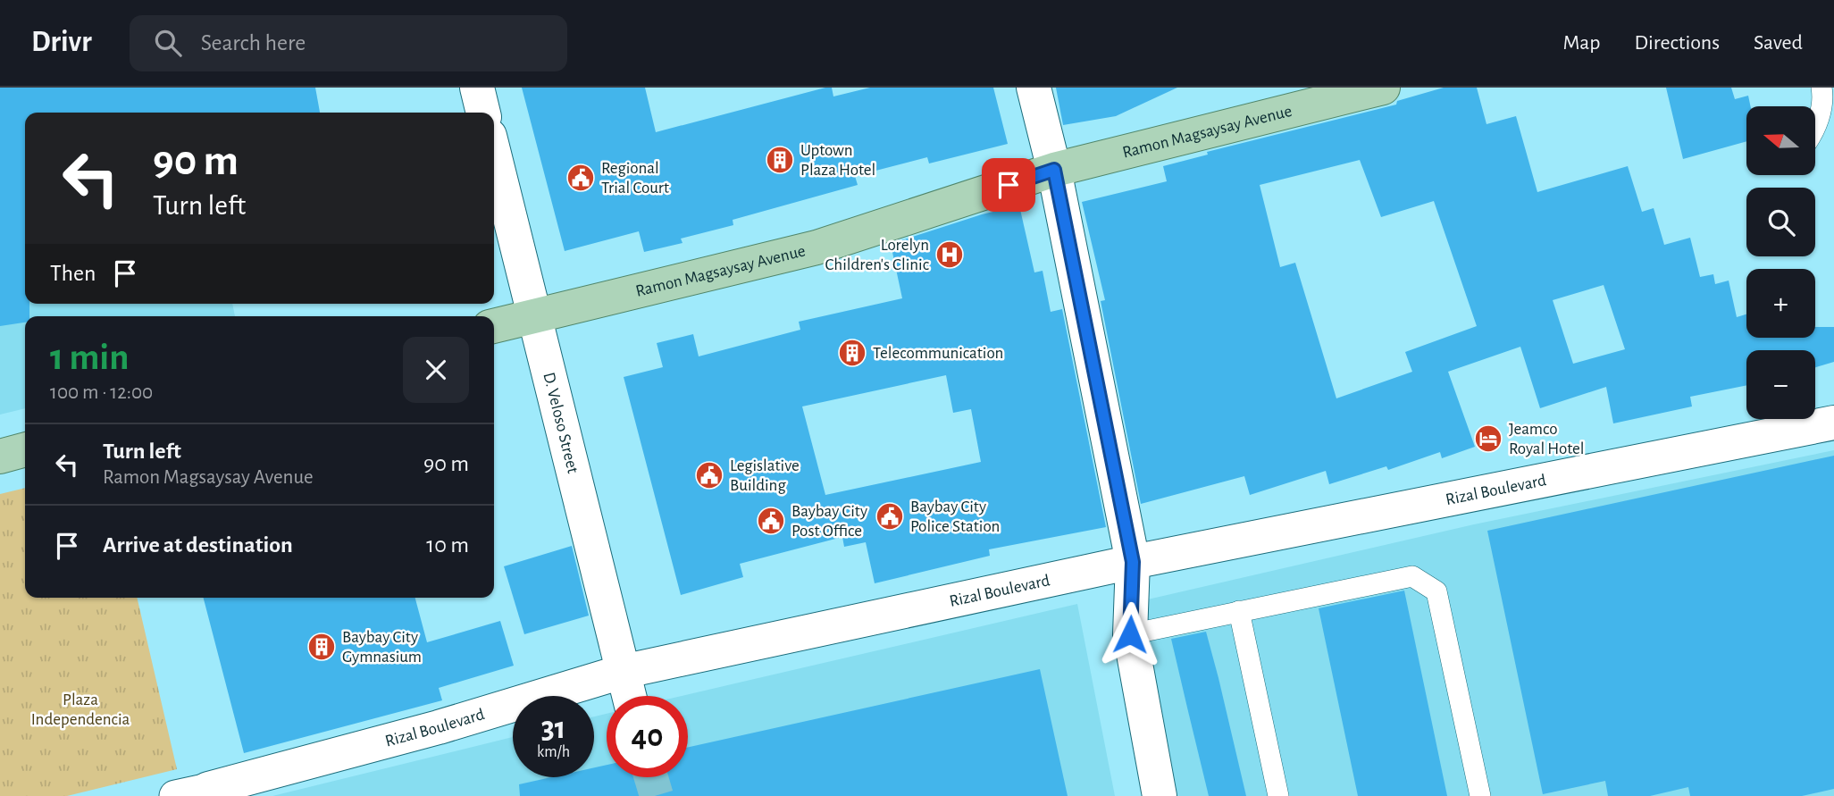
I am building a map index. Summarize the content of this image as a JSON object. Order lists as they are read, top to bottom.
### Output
{
  "streets": {
    "main road": ["Ramon Magsaysay Avenue"],
    "street": ["D. Veloso Street", "Rizal Boulevard"]
  },
  "crossings": [
    ["Ramon Magsaysay Avenue", "D. Veloso Street"],
    ["D. Veloso Street", "Rizal Boulevard"]
  ],
  "parks": ["Plaza Independencia"],
  "places": {
    "building": ["Uptown Plaza Hotel", "Telecommunication", "Baybay City Gymnasium"],
    "public building": [
      "Regional Trial Court",
      "Legislative Building",
      "Baybay City Police Station",
      "Baybay City Post Office"
    ],
    "hospital": ["Lorelyn Children's Clinic"],
    "hotel": ["Jeamco Royal Hotel"]
  },
  "north": "left",
  "page": {
    "header": "Drivr",
    "search": "Search here",
    "nav": ["Map", "Directions", "Saved"],
    "map_buttons": ["+", "−"],
    "turn": ["90 m", "Turn left"],
    "then": "Then",
    "heading": ["1 min", "100 m · 12:00"],
    "list": [
      {
        "name": "Turn left",
        "note": "Ramon Magsaysay Avenue",
        "value": "90 m"
      },
      {
        "name": "Arrive at destination",
        "value": "10 m"
      }
    ],
    "speed": "31 km/h",
    "limit": "40"
  }
}
